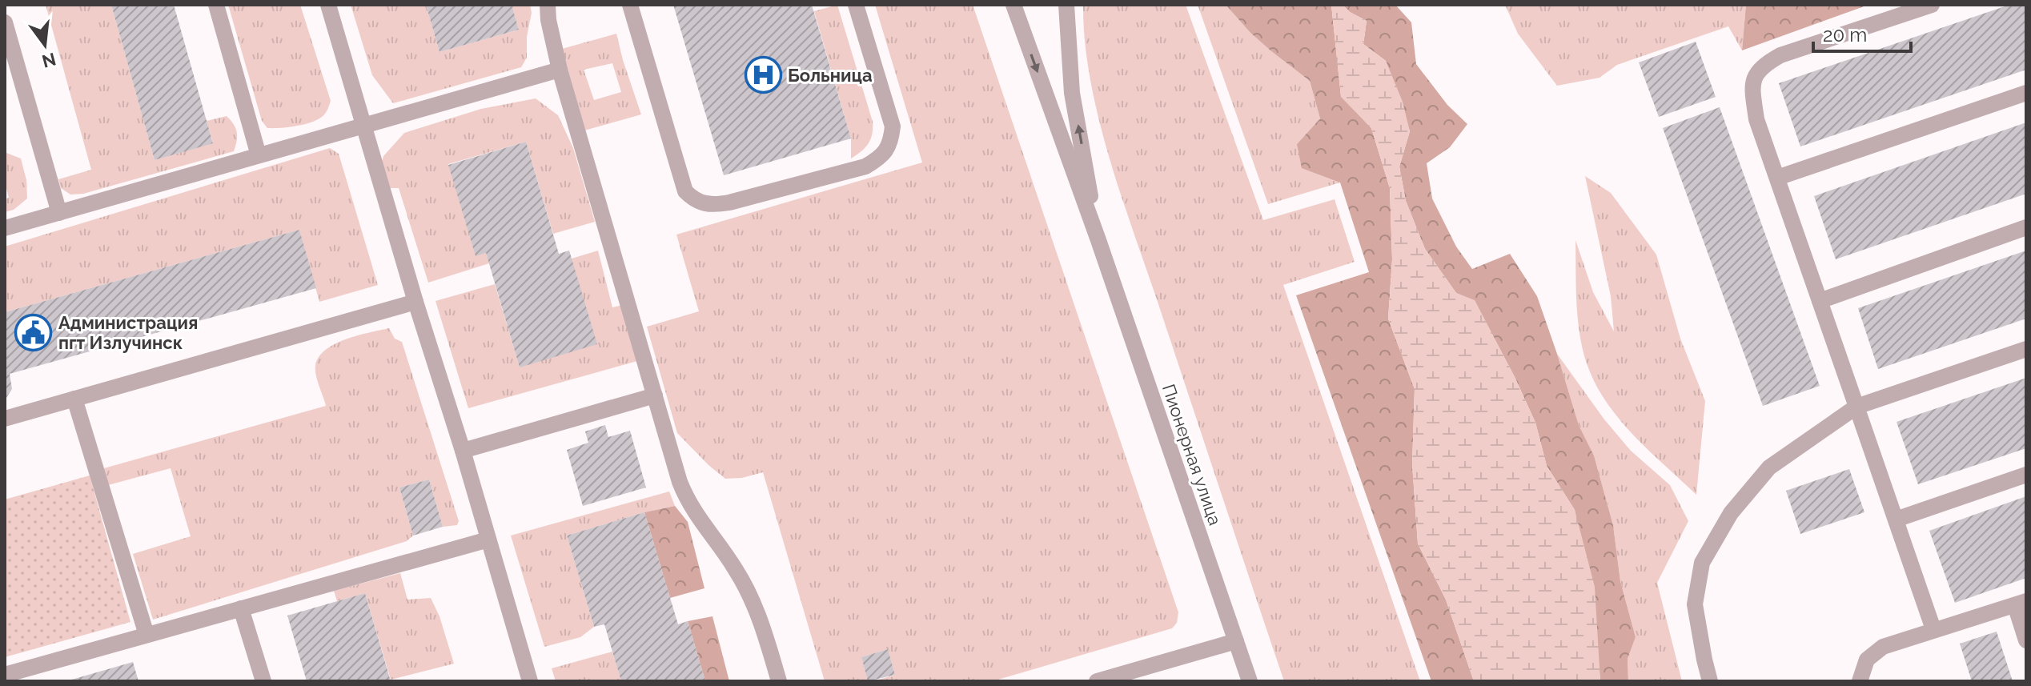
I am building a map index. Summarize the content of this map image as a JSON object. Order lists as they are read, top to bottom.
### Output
{
  "streets": {
    "street": ["Пионерная улица"]
  },
  "places": {
    "hospital": ["Больница"],
    "public building": ["Администрация пгт Излучинск"]
  },
  "scale_bar": "20 m",
  "north": "bottom"
}
